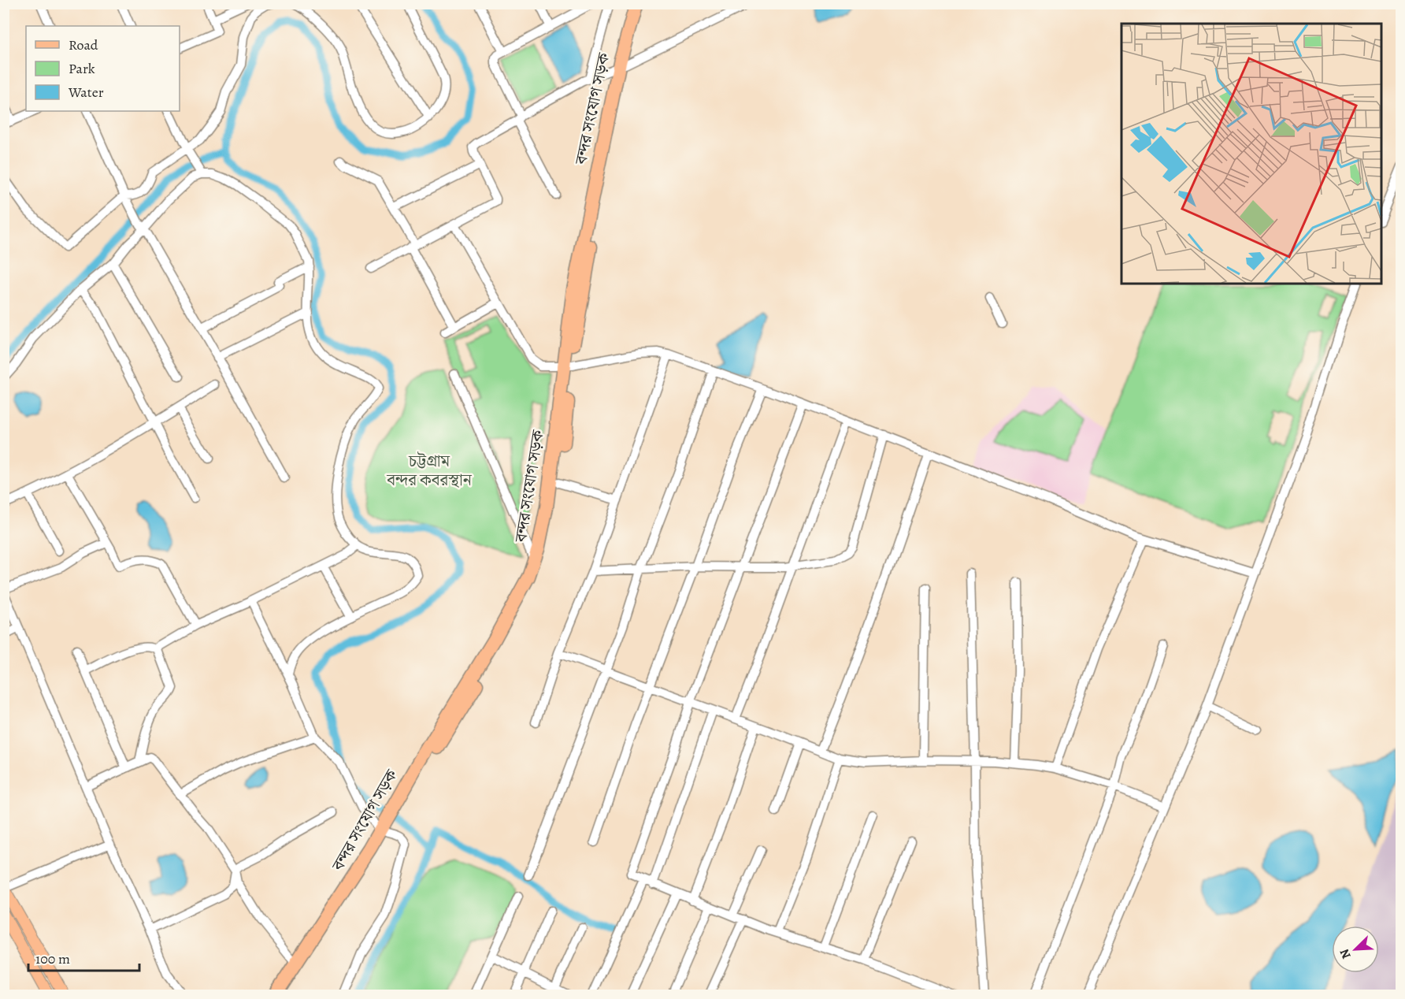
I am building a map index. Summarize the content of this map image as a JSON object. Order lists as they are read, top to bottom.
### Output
{
  "streets": {
    "highway": ["বন্দর সংযোগ সড়ক"]
  },
  "parks": ["চট্টগ্রাম বন্দর কবরস্থান"],
  "legend": ["Road", "Park", "Water"],
  "scale_bar": "100 m",
  "north": "bottom left"
}
